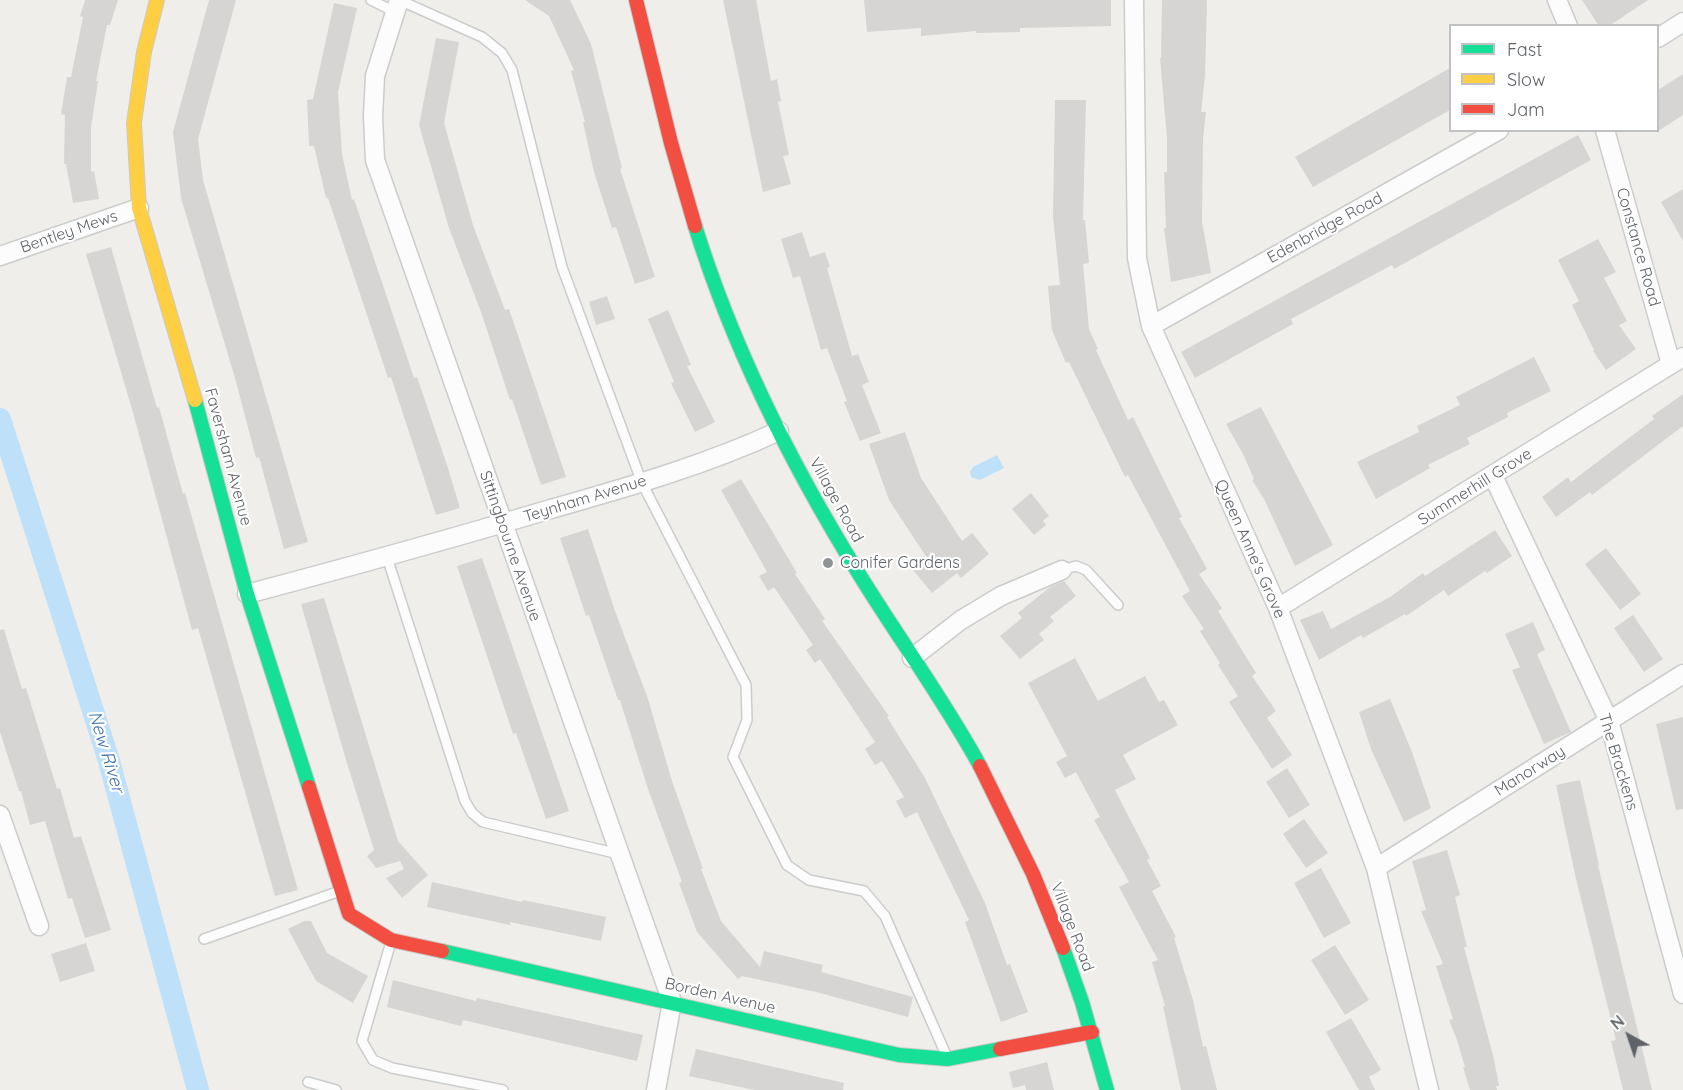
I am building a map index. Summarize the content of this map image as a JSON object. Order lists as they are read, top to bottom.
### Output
{
  "streets": {
    "street": [
      "Edenbridge Road",
      "Bentley Mews",
      "Constance Road",
      "Faversham Avenue",
      "Summerhill Grove",
      "Teynham Avenue",
      "Village Road",
      "Sittingbourne Avenue",
      "Queen Anne's Grove",
      "The Brackens",
      "Manorway",
      "Borden Avenue"
    ]
  },
  "crossings": [
    ["Edenbridge Road", "Queen Anne's Grove"],
    ["Bentley Mews", "Faversham Avenue"],
    ["Constance Road", "Summerhill Grove"],
    ["Faversham Avenue", "Teynham Avenue"],
    ["Faversham Avenue", "Borden Avenue"],
    ["Summerhill Grove", "Queen Anne's Grove"],
    ["Summerhill Grove", "The Brackens"],
    ["Teynham Avenue", "Village Road"],
    ["Teynham Avenue", "Sittingbourne Avenue"],
    ["Village Road", "Borden Avenue"],
    ["Sittingbourne Avenue", "Borden Avenue"],
    ["Queen Anne's Grove", "Manorway"],
    ["The Brackens", "Manorway"]
  ],
  "water": ["New River"],
  "places": ["Conifer Gardens"],
  "legend": ["Fast", "Slow", "Jam"],
  "north": "top left"
}
